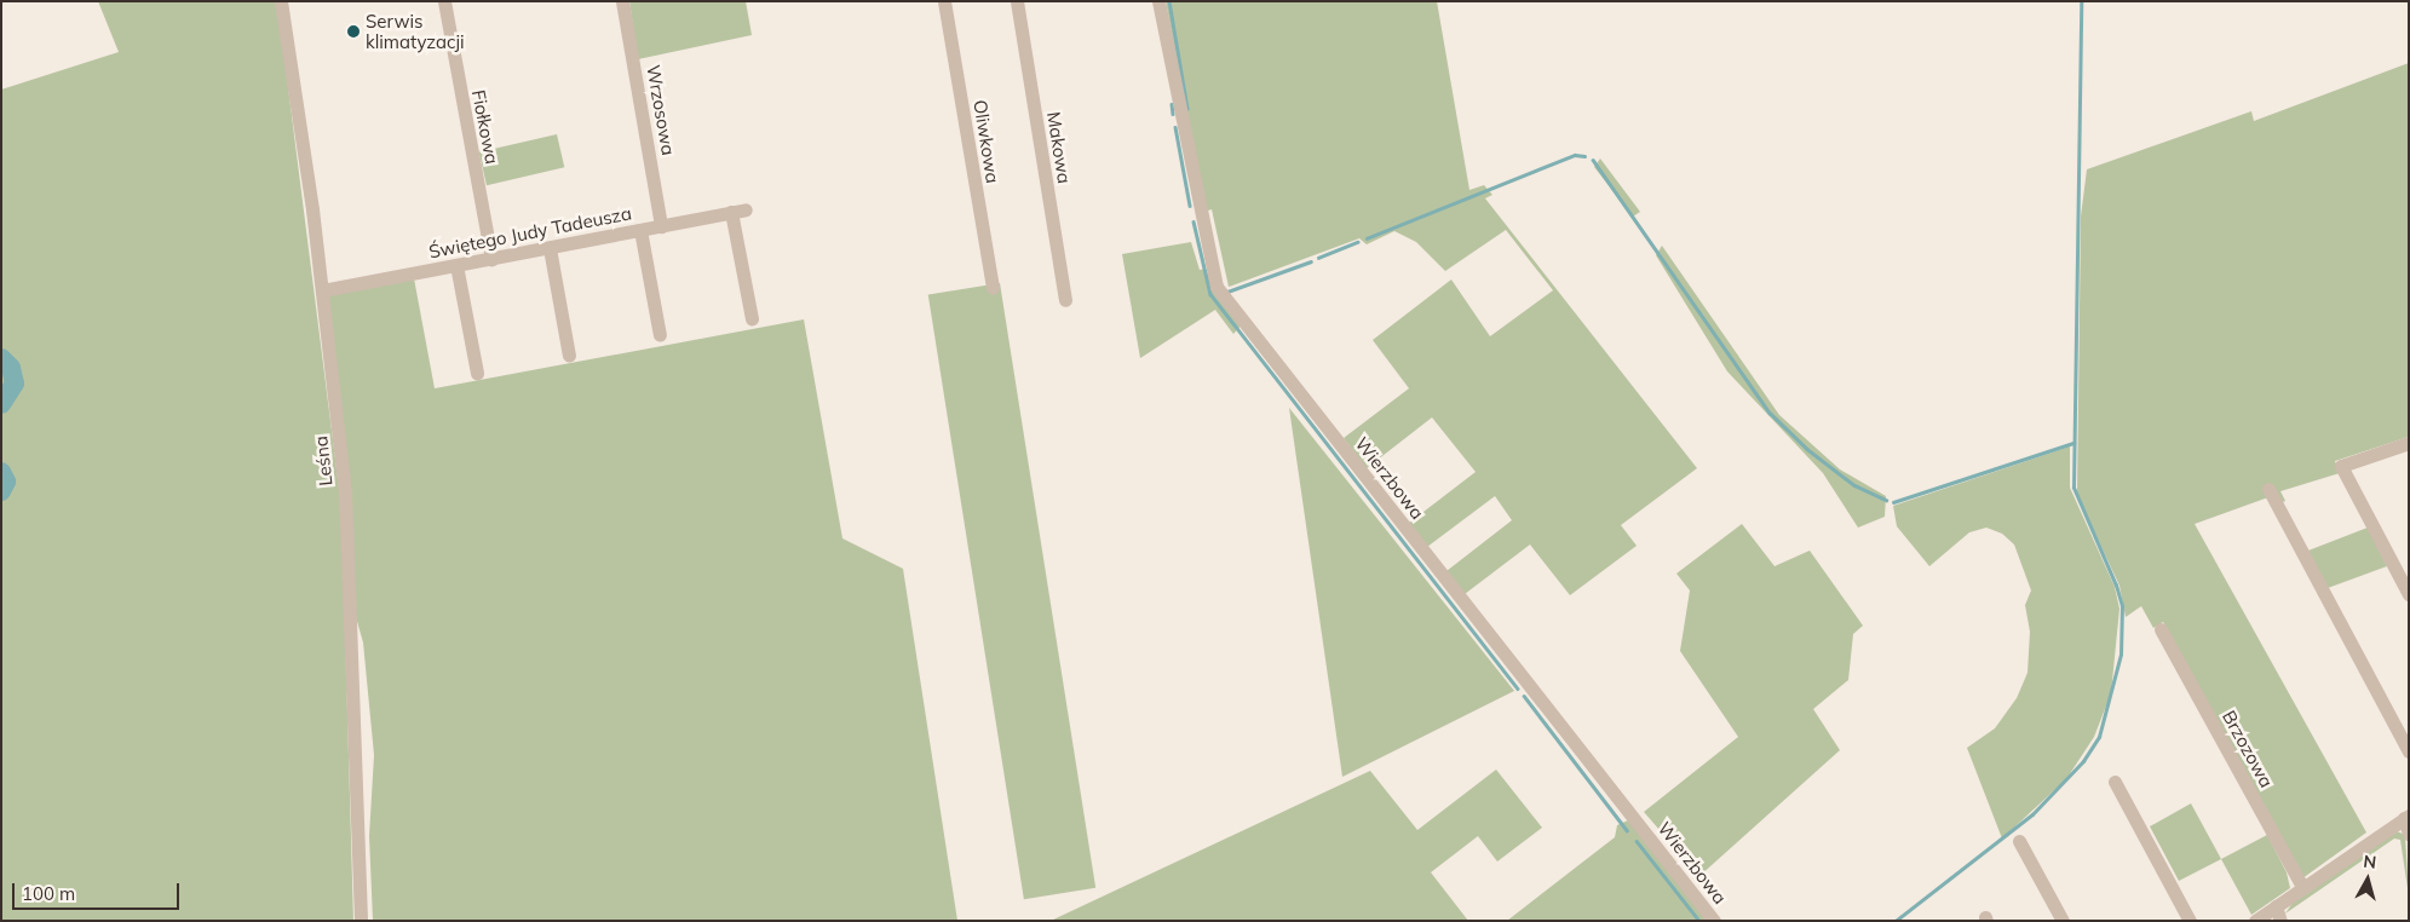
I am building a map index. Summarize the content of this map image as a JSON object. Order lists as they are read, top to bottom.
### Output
{
  "streets": {
    "street": [
      "Wrzosowa",
      "Fiołkowa",
      "Oliwkowa",
      "Makowa",
      "Świętego Judy Tadeusza",
      "Leśna",
      "Wierzbowa",
      "Brzozowa"
    ]
  },
  "crossings": [
    ["Wrzosowa", "Świętego Judy Tadeusza"],
    ["Fiołkowa", "Świętego Judy Tadeusza"],
    ["Świętego Judy Tadeusza", "Leśna"]
  ],
  "places": ["Serwis klimatyzacji"],
  "scale_bar": "100 m",
  "north": "top"
}
